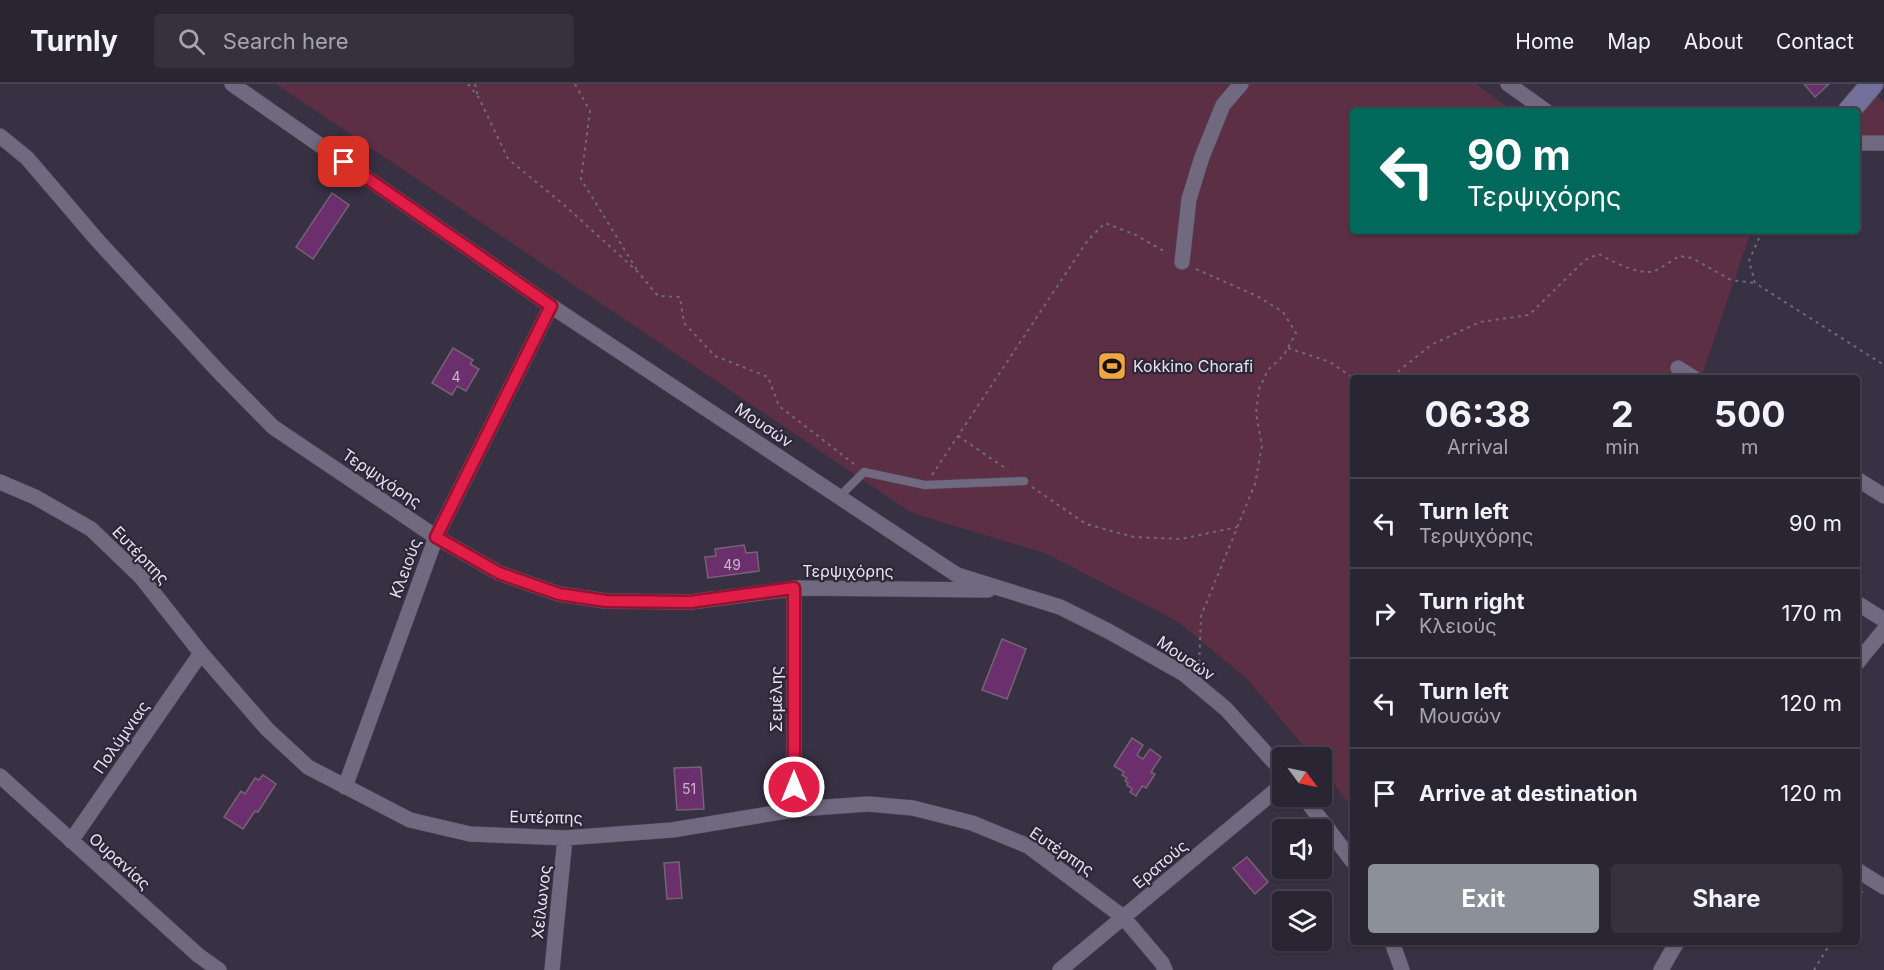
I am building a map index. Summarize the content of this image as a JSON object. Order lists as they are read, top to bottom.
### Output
{
  "streets": {
    "street": [
      "Μουσών",
      "Τερψιχόρης",
      "Ευτέρπης",
      "Κλειούς",
      "Σεμέλης",
      "Πολύμνιας",
      "Ουρανίας",
      "Ερατούς",
      "Χείλωνος"
    ]
  },
  "crossings": [
    ["Μουσών", "Τερψιχόρης"],
    ["Μουσών", "Κλειούς"],
    ["Τερψιχόρης", "Κλειούς"],
    ["Τερψιχόρης", "Σεμέλης"],
    ["Ευτέρπης", "Κλειούς"],
    ["Ευτέρπης", "Σεμέλης"],
    ["Ευτέρπης", "Πολύμνιας"],
    ["Ευτέρπης", "Ερατούς"],
    ["Ευτέρπης", "Χείλωνος"],
    ["Πολύμνιας", "Ουρανίας"]
  ],
  "places": {
    "sports": ["Kokkino Chorafi"]
  },
  "house_numbers": ["4", "49", "51"],
  "north": "bottom right",
  "page": {
    "header": "Turnly",
    "search": "Search here",
    "nav": [
      "Home",
      "Map",
      "About",
      "Contact"
    ],
    "turn": ["90 m", "Τερψιχόρης"],
    "eta": [
      "06:38",
      "Arrival",
      "2",
      "min",
      "500",
      "m"
    ],
    "list": [
      {
        "name": "Turn left",
        "note": "Τερψιχόρης",
        "value": "90 m"
      },
      {
        "name": "Turn right",
        "note": "Κλειούς",
        "value": "170 m"
      },
      {
        "name": "Turn left",
        "note": "Μουσών",
        "value": "120 m"
      },
      {
        "name": "Arrive at destination",
        "value": "120 m"
      }
    ],
    "buttons": ["Exit", "Share"]
  }
}
